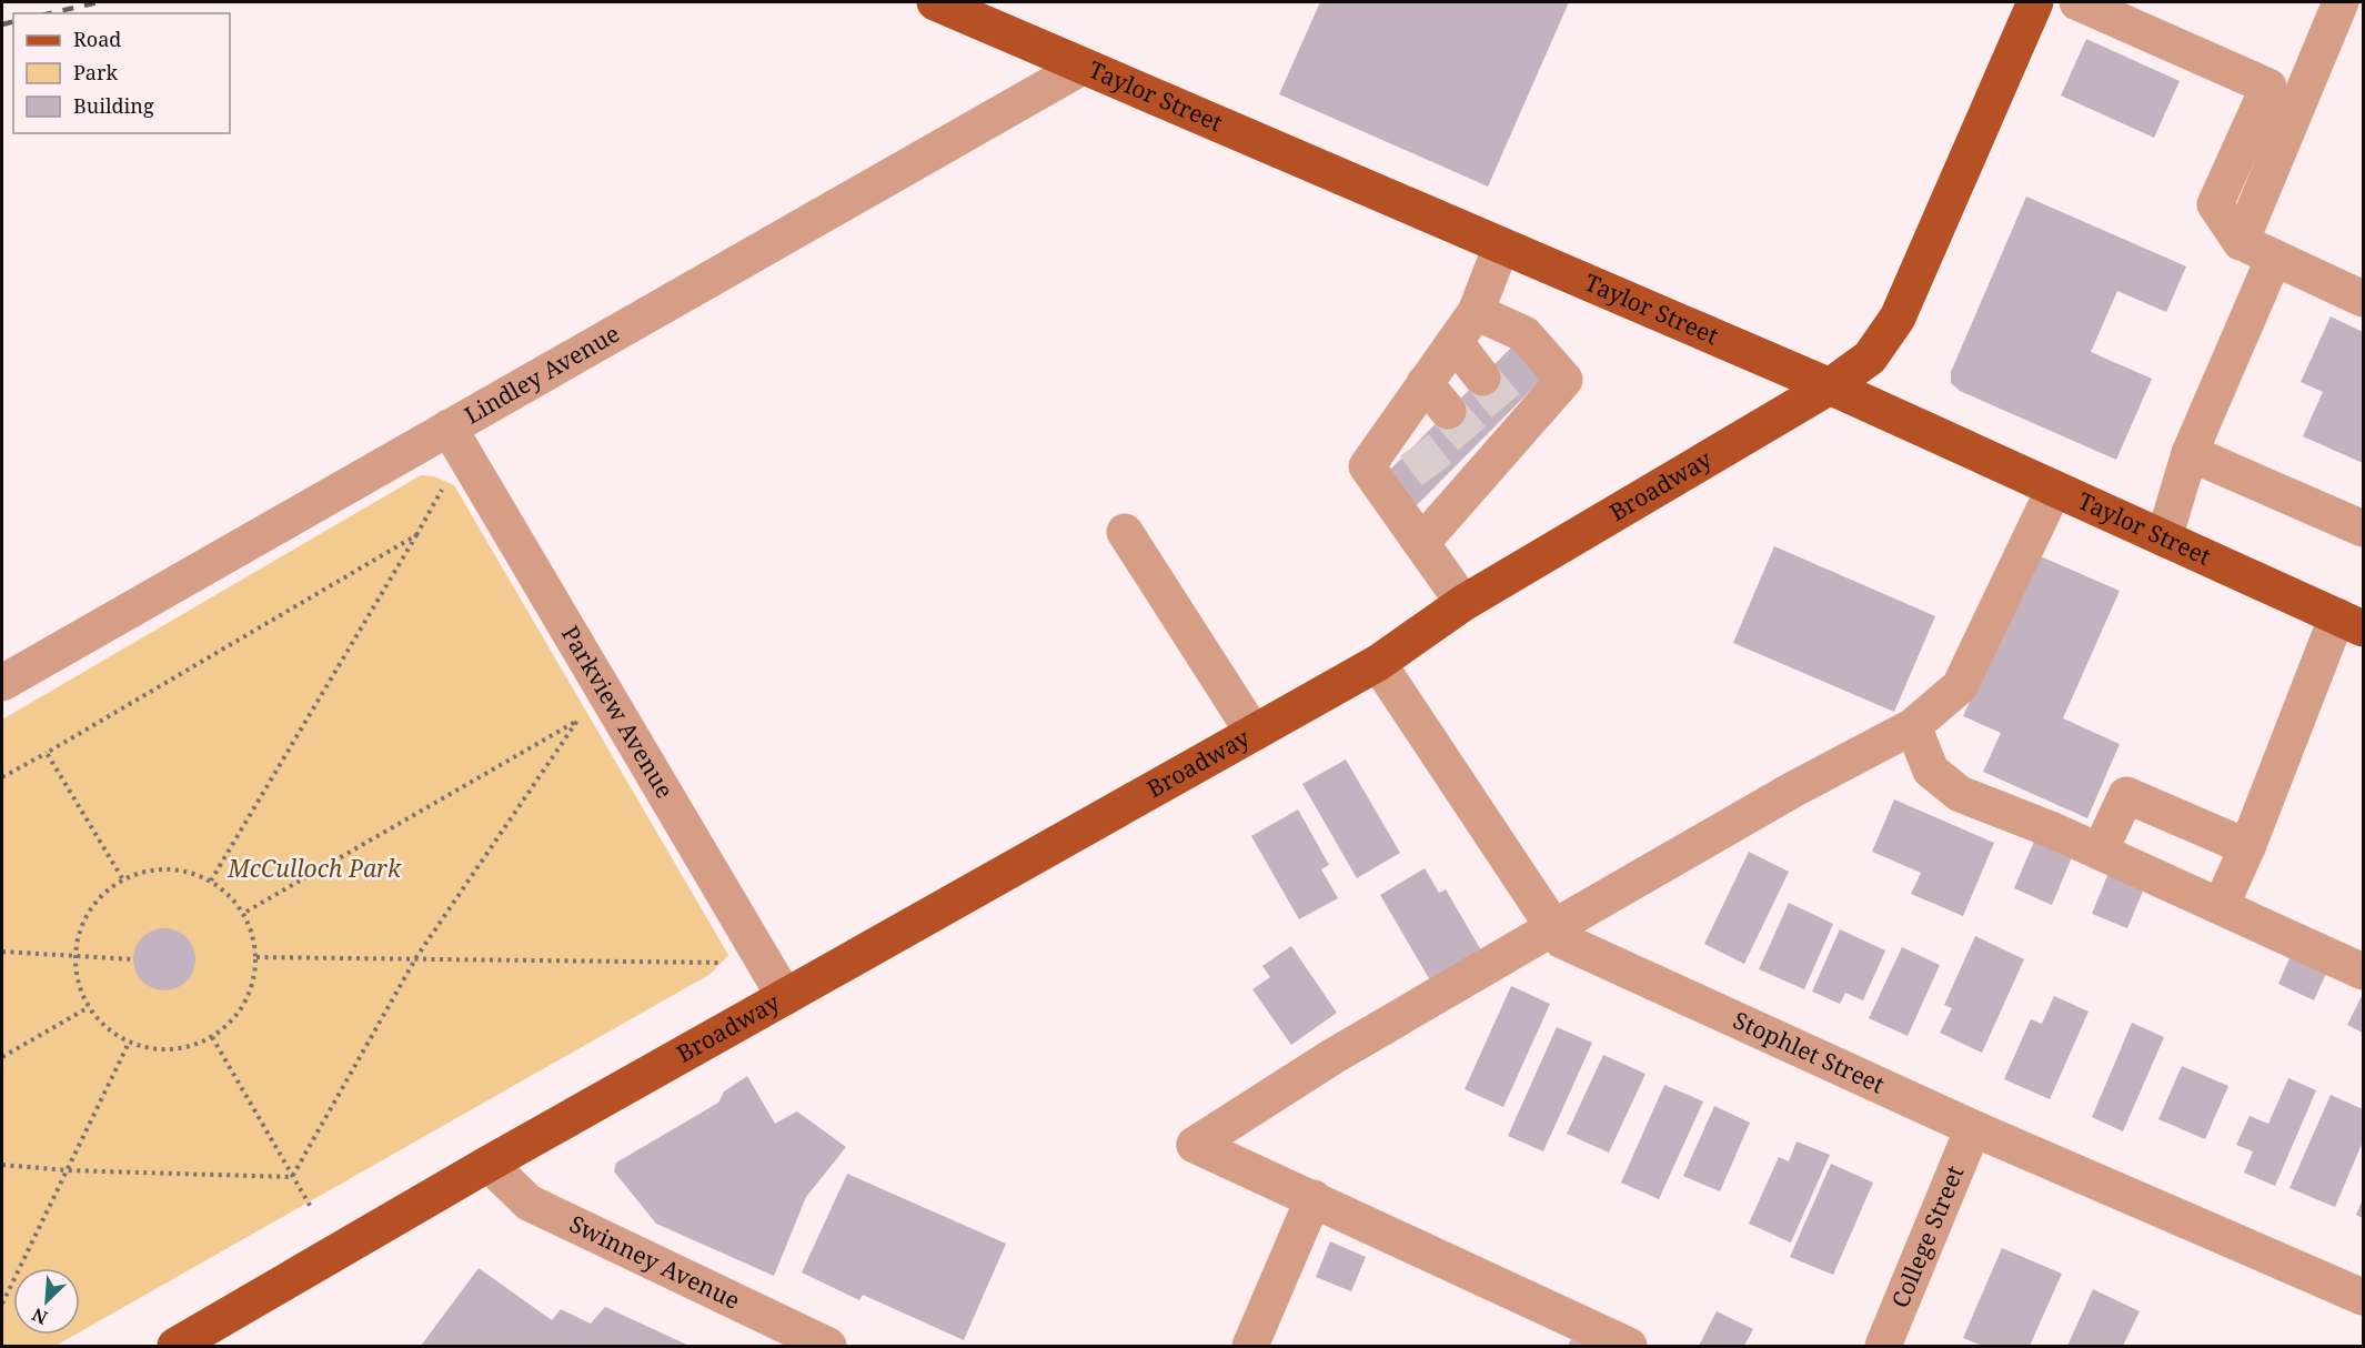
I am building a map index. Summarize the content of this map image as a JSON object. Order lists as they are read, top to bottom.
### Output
{
  "streets": {
    "main road": ["Taylor Street", "Broadway"],
    "street": [
      "Lindley Avenue",
      "Parkview Avenue",
      "Stophlet Street",
      "College Street",
      "Swinney Avenue"
    ]
  },
  "crossings": [
    ["Taylor Street", "Lindley Avenue"],
    ["Taylor Street", "Broadway"],
    ["Lindley Avenue", "Parkview Avenue"],
    ["Broadway", "Parkview Avenue"],
    ["Broadway", "Stophlet Street"],
    ["Broadway", "Swinney Avenue"],
    ["Stophlet Street", "College Street"]
  ],
  "parks": ["McCulloch Park"],
  "legend": ["Road", "Park", "Building"],
  "north": "bottom left"
}
